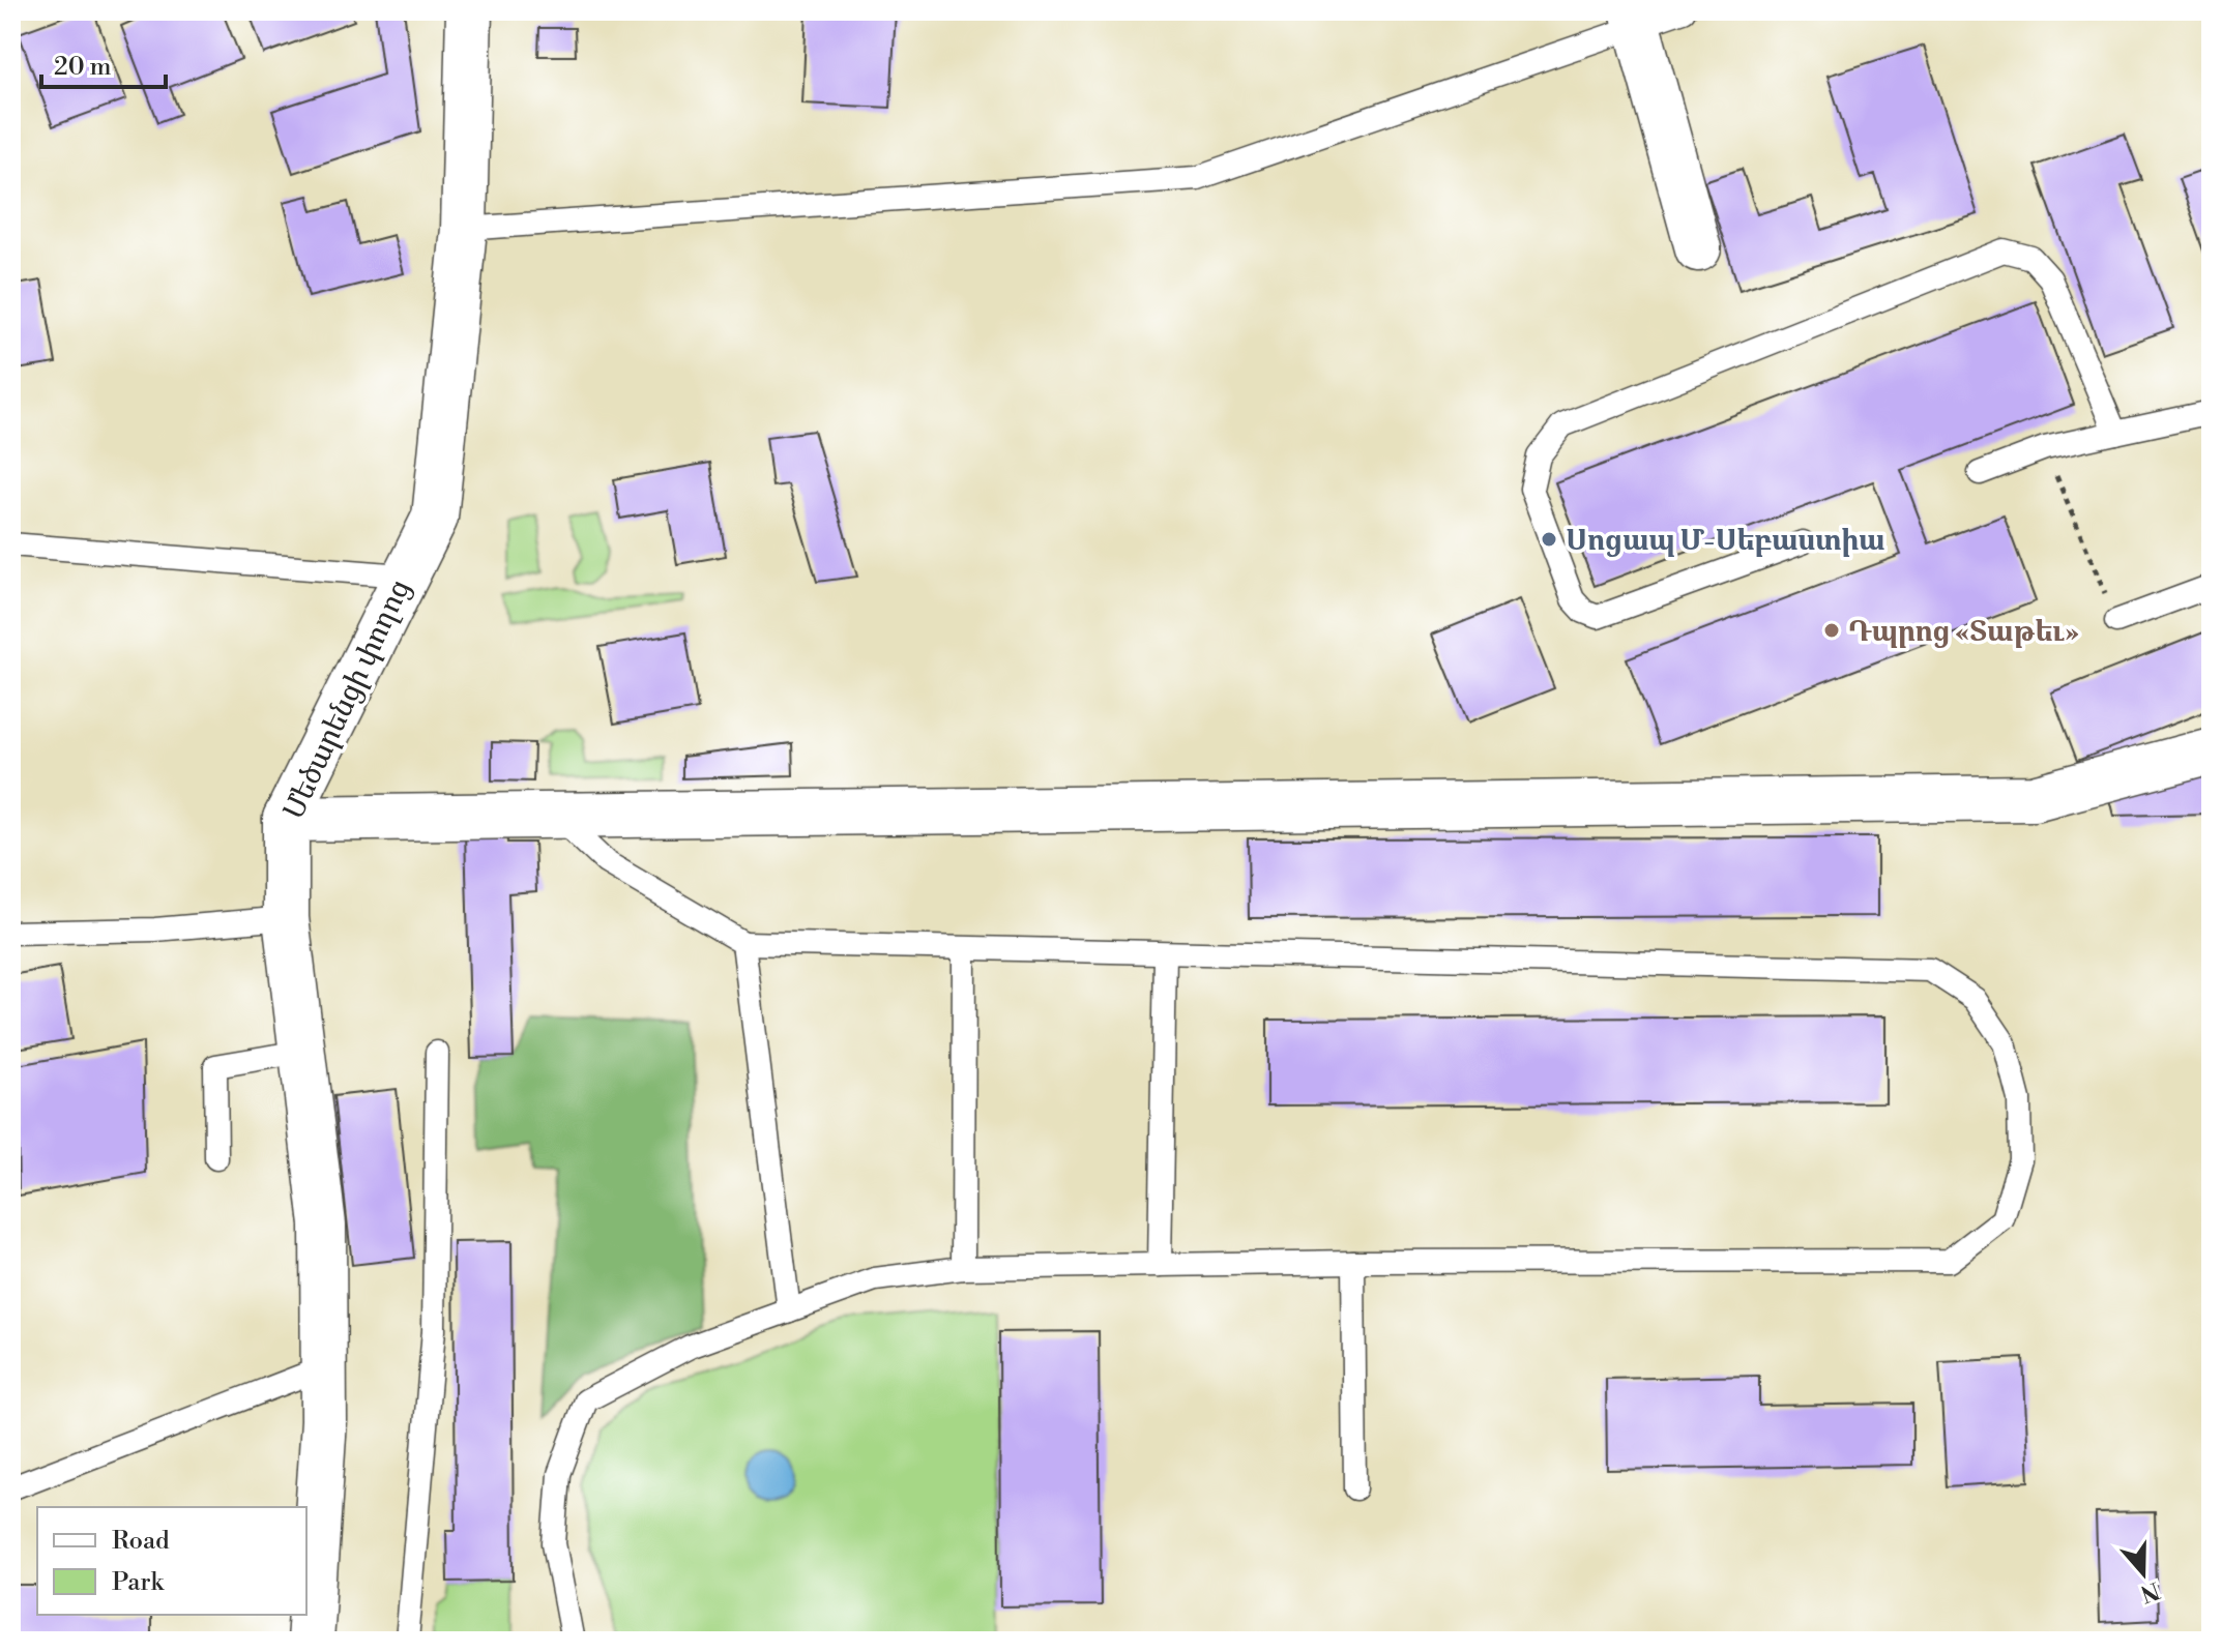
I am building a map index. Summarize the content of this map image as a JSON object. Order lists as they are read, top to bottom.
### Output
{
  "streets": {
    "street": ["Մեծարենցի փողոց"]
  },
  "places": ["Սոցապ Մ-Սեբաստիա", "Դպրոց «Տաթեւ»"],
  "legend": ["Road", "Park"],
  "scale_bar": "20 m",
  "north": "bottom"
}
